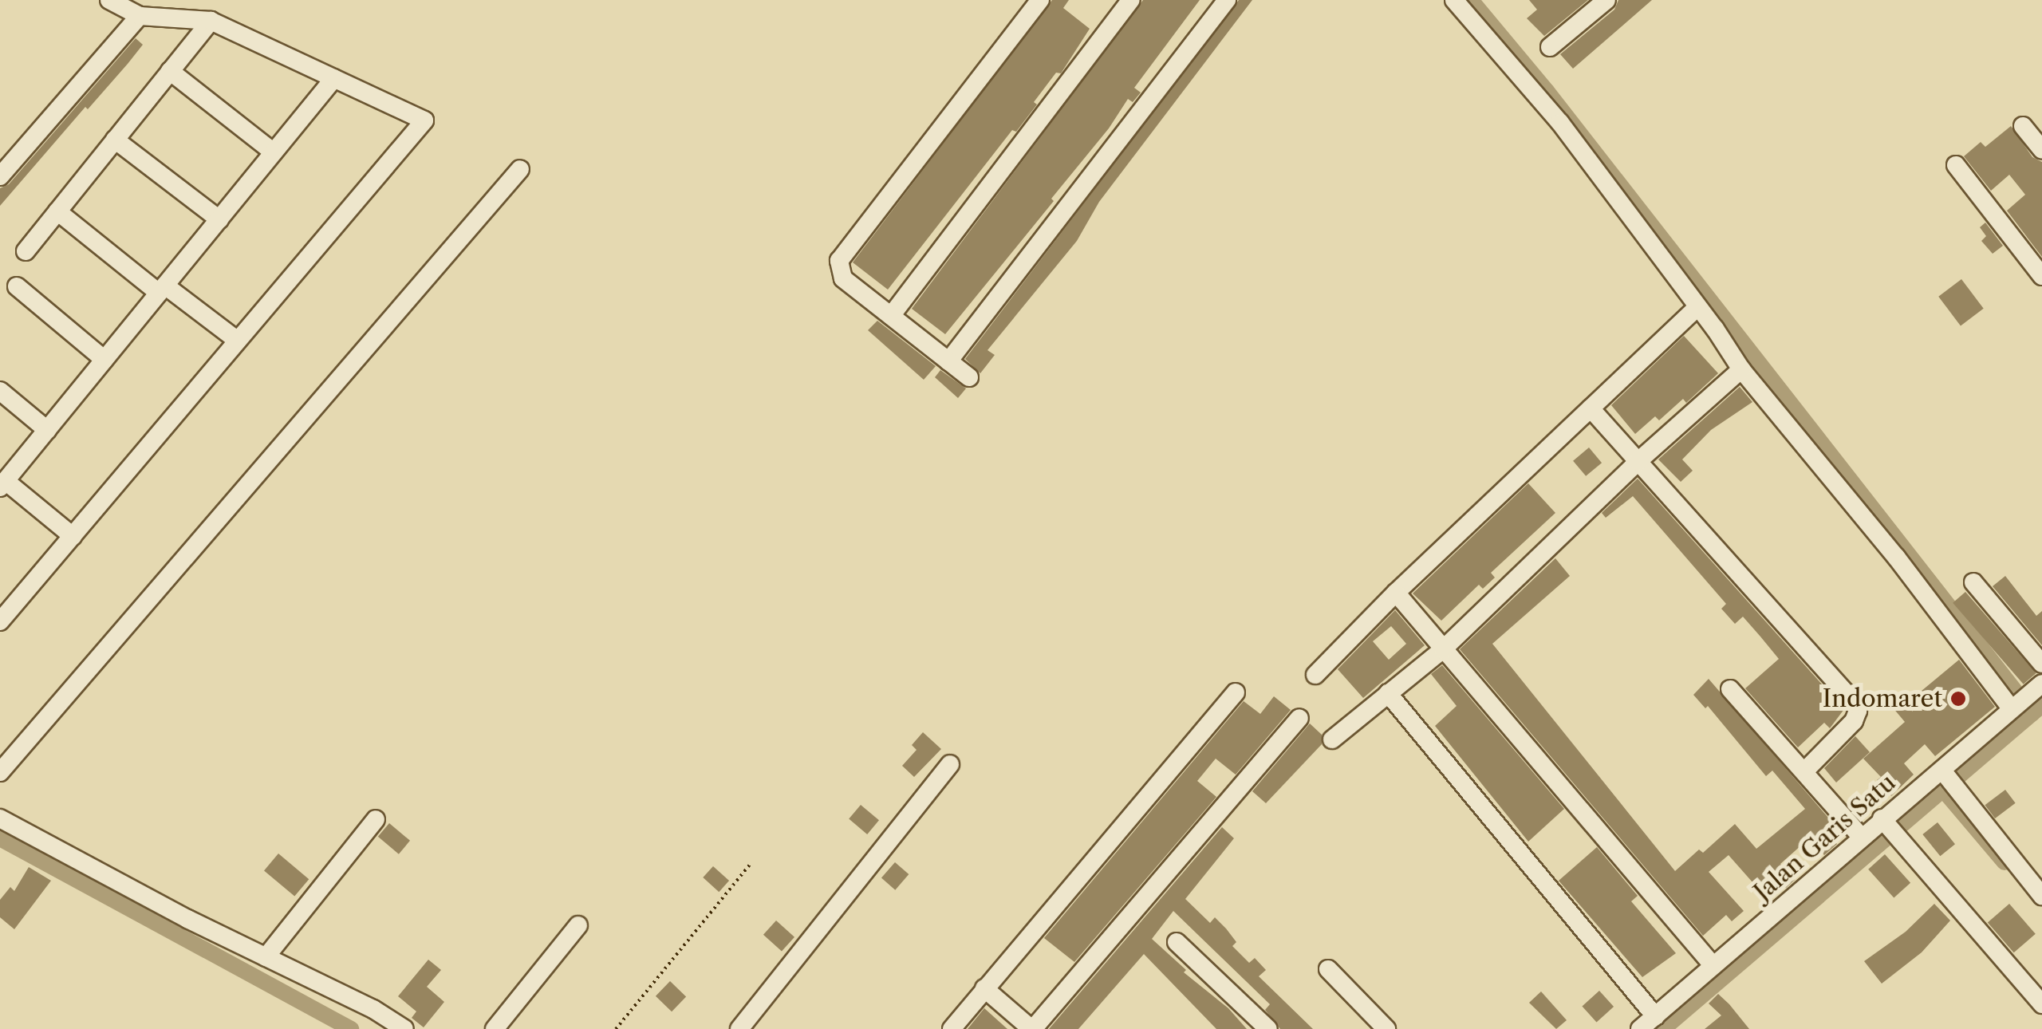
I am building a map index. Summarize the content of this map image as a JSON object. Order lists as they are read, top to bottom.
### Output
{
  "streets": {
    "street": ["Jalan Garis Satu"]
  },
  "places": ["Indomaret"]
}
